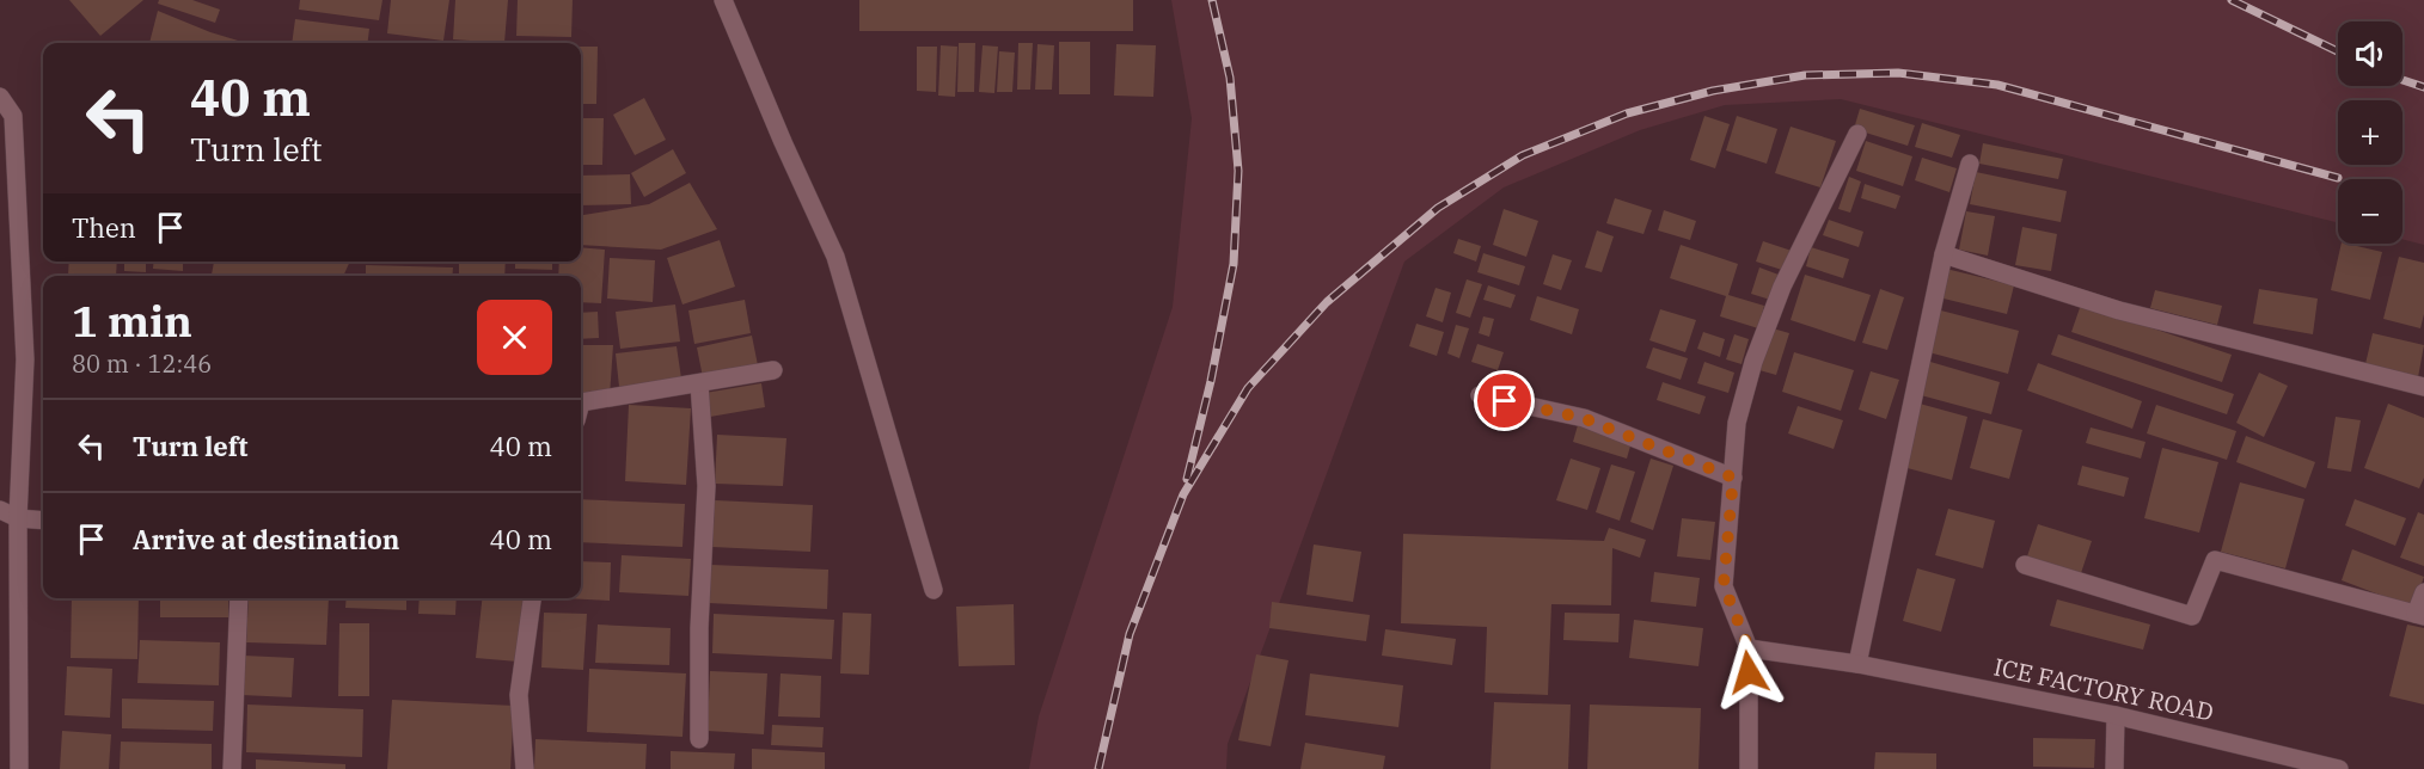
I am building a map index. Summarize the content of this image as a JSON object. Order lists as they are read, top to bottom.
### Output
{
  "streets": {
    "street": ["ICE FACTORY ROAD"]
  },
  "page": {
    "map_buttons": ["+", "−"],
    "turn": ["40 m", "Turn left"],
    "then": "Then",
    "heading": ["1 min", "80 m · 12:46"],
    "list": [
      {
        "name": "Turn left",
        "value": "40 m"
      },
      {
        "name": "Arrive at destination",
        "value": "40 m"
      }
    ]
  }
}
